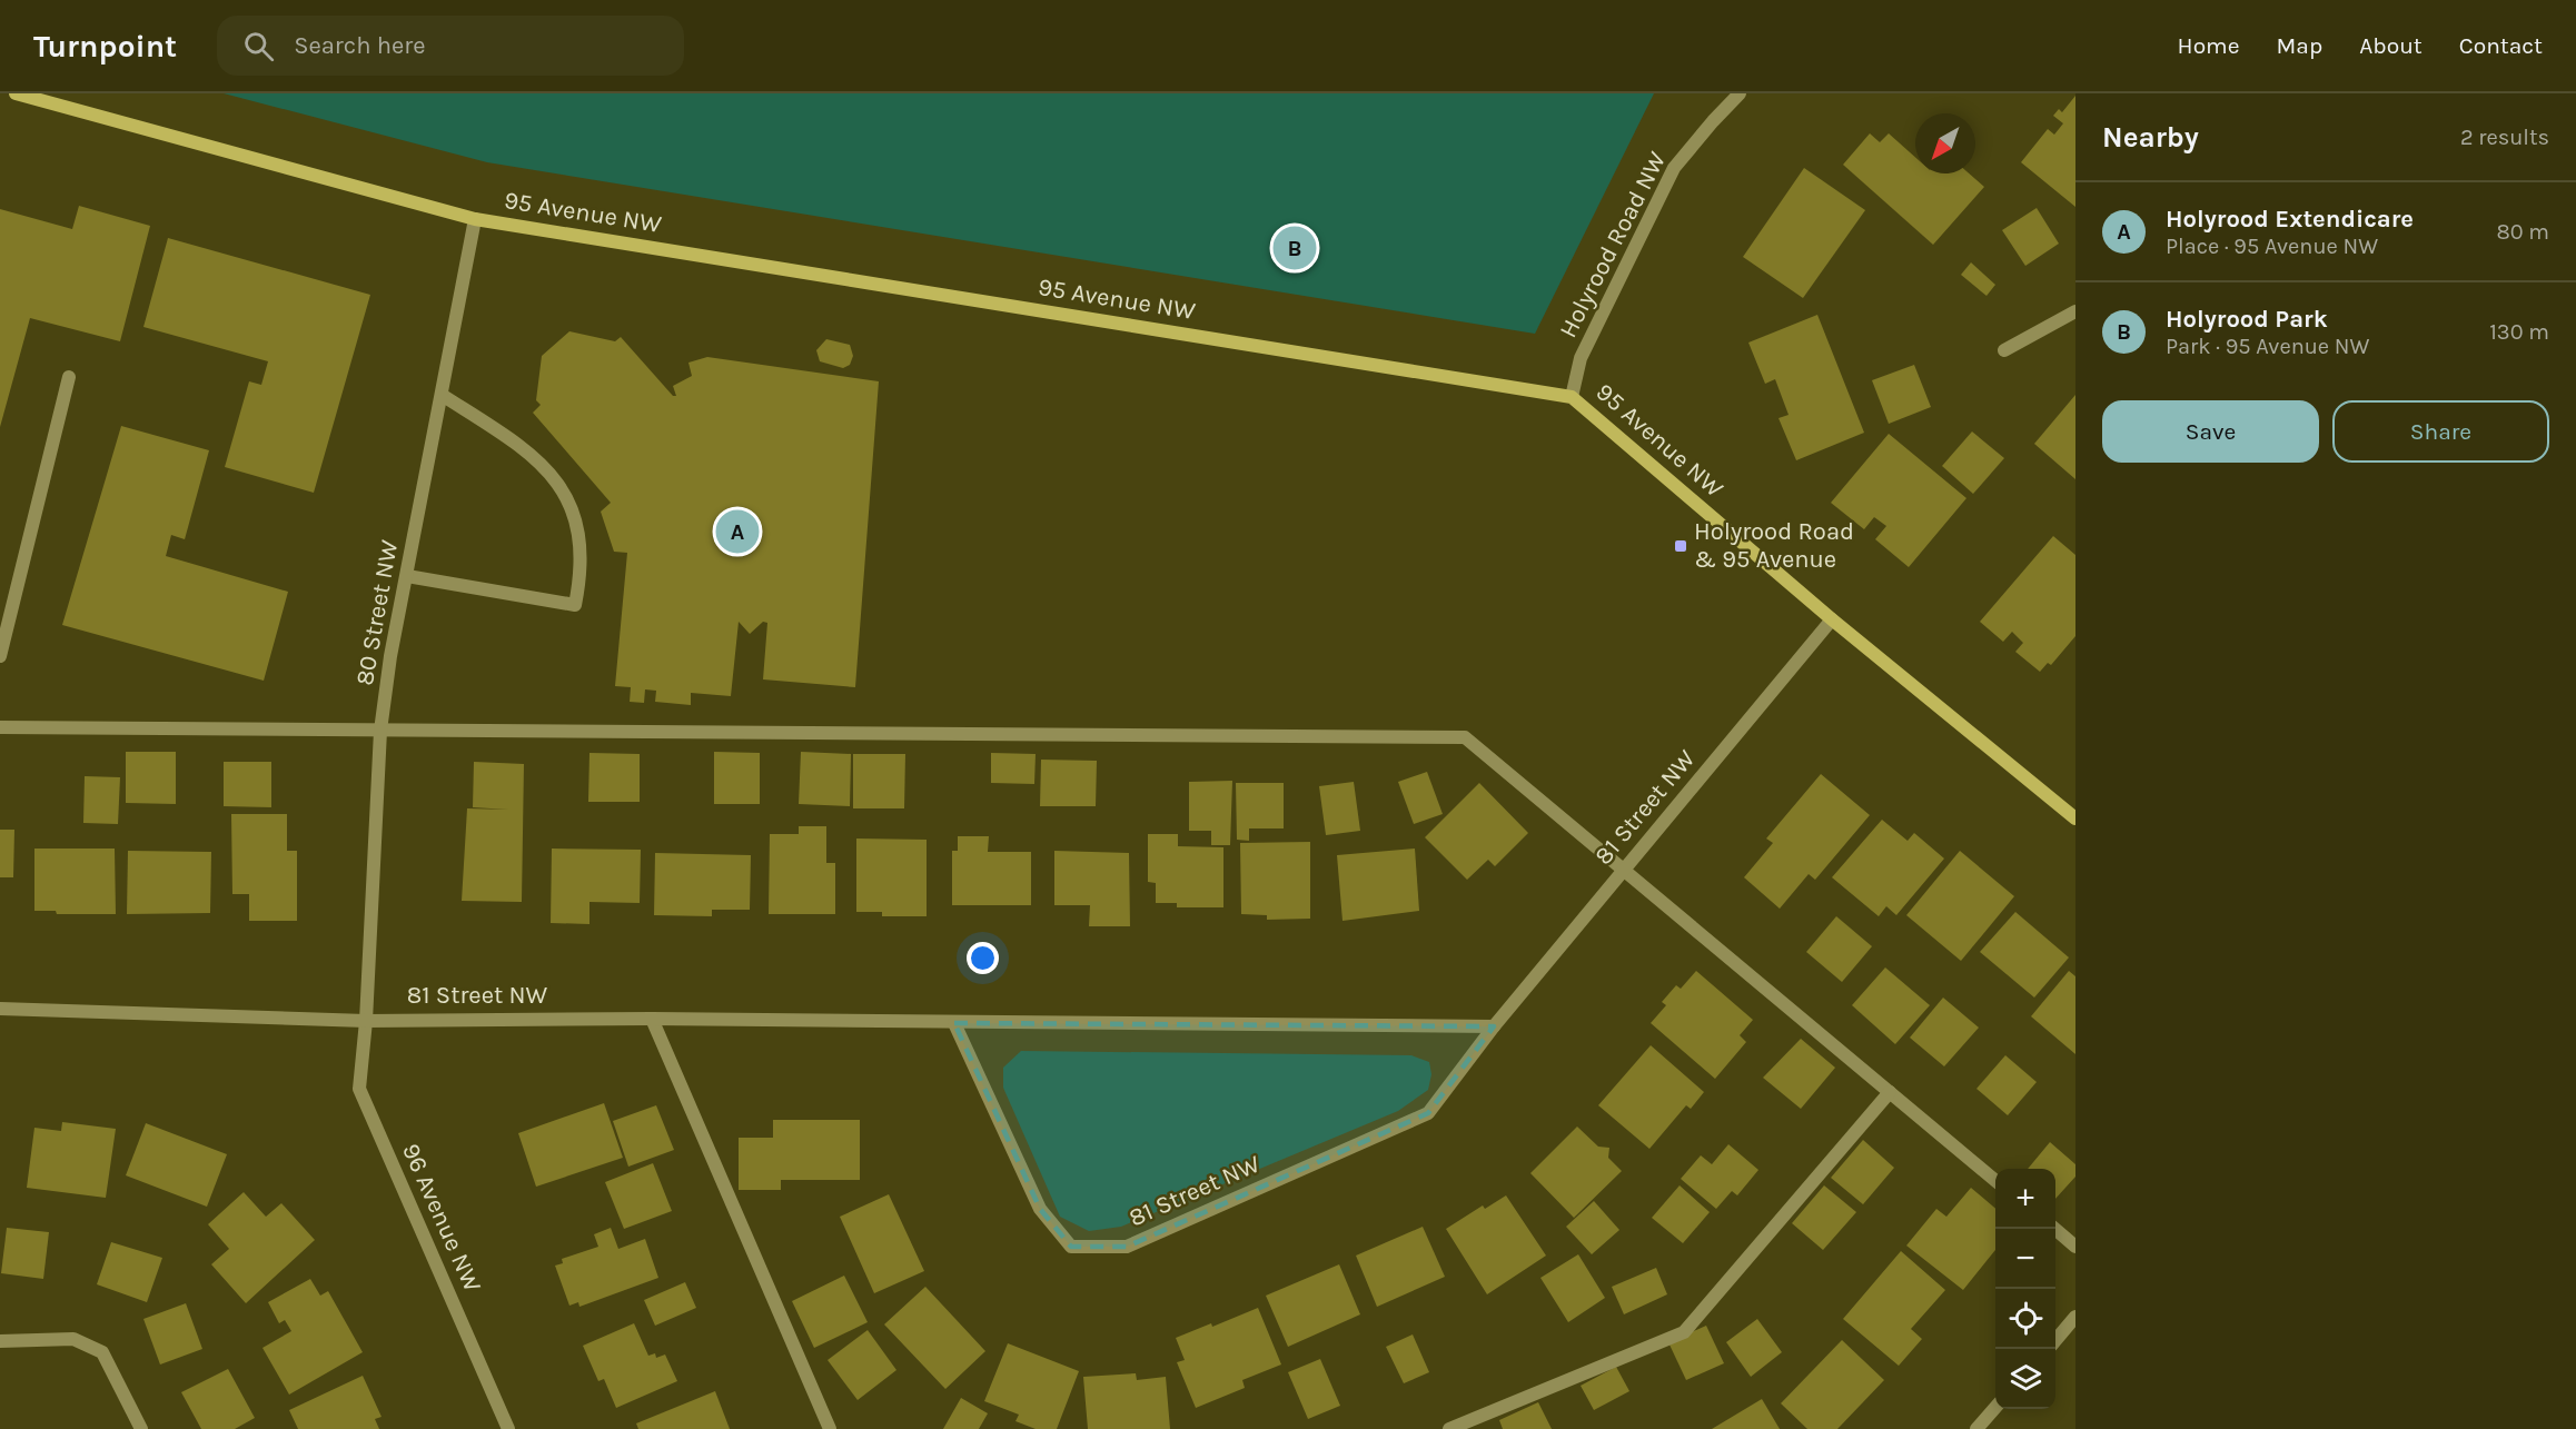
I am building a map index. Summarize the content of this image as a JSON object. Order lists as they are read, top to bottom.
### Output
{
  "streets": {
    "street": [
      "95 Avenue NW",
      "Holyrood Road NW",
      "80 Street NW",
      "81 Street NW",
      "96 Avenue NW"
    ]
  },
  "crossings": [
    ["95 Avenue NW", "Holyrood Road NW"],
    ["95 Avenue NW", "80 Street NW"],
    ["95 Avenue NW", "81 Street NW"],
    ["80 Street NW", "81 Street NW"],
    ["80 Street NW", "96 Avenue NW"],
    ["81 Street NW", "96 Avenue NW"]
  ],
  "places": {
    "transit": ["Holyrood Road & 95 Avenue"]
  },
  "north": "bottom left",
  "page": {
    "header": "Turnpoint",
    "search": "Search here",
    "nav": [
      "Home",
      "Map",
      "About",
      "Contact"
    ],
    "heading": ["Nearby", "2 results"],
    "list": [
      {
        "mark": "A",
        "name": "Holyrood Extendicare",
        "note": "Place · 95 Avenue NW",
        "value": "80 m"
      },
      {
        "mark": "B",
        "name": "Holyrood Park",
        "note": "Park · 95 Avenue NW",
        "value": "130 m"
      }
    ],
    "pins": ["B", "A"],
    "buttons": ["Save", "Share"],
    "map_buttons": ["+", "−"]
  }
}
